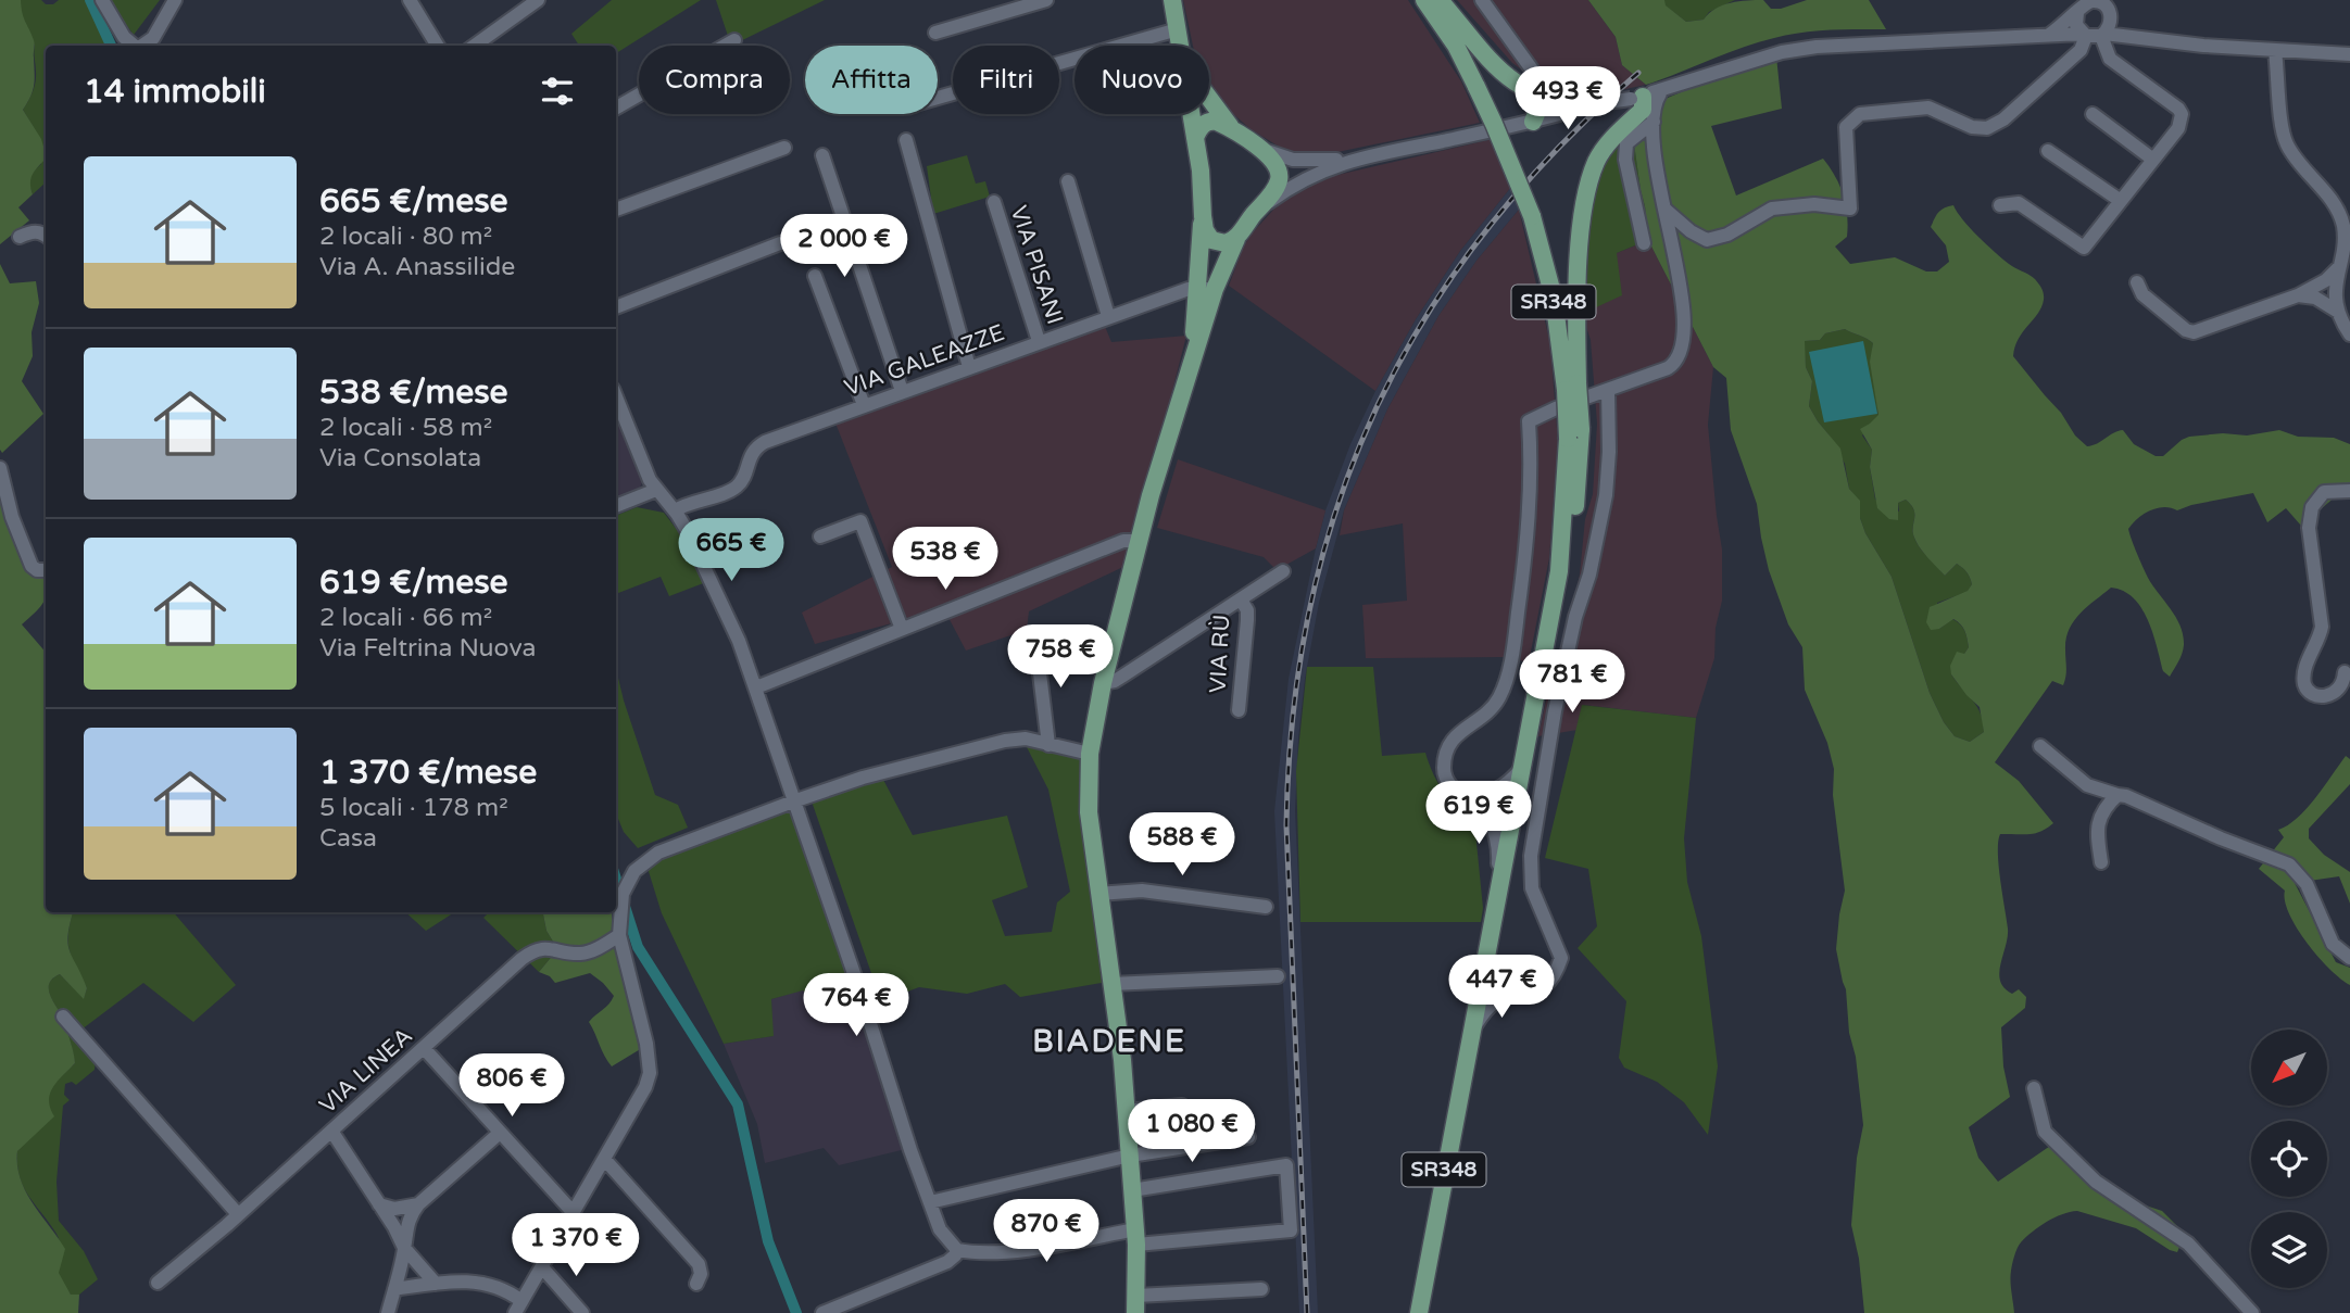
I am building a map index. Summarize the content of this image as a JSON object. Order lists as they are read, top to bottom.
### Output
{
  "streets": {
    "main road": ["SR348"],
    "street": [
      "VIA PISANI",
      "VIA GALEAZZE",
      "VIA RÙ",
      "VIA LINEA"
    ]
  },
  "crossings": [
    ["VIA PISANI", "VIA GALEAZZE"]
  ],
  "districts": ["BIADENE"],
  "north": "bottom left",
  "page": {
    "chip": [
      "Compra",
      "Affitta",
      "Filtri",
      "Nuovo"
    ],
    "heading": "14 immobili",
    "price": [
      "493 €",
      "2 000 €",
      "665 €",
      "538 €",
      "758 €",
      "781 €",
      "619 €",
      "588 €",
      "447 €",
      "764 €",
      "806 €",
      "1 080 €",
      "870 €",
      "1 370 €"
    ],
    "list": [
      {
        "name": "665 €/mese",
        "note": "2 locali · 80 m² · Via A. Anassilide"
      },
      {
        "name": "538 €/mese",
        "note": "2 locali · 58 m² · Via Consolata"
      },
      {
        "name": "619 €/mese",
        "note": "2 locali · 66 m² · Via Feltrina Nuova"
      },
      {
        "name": "1 370 €/mese",
        "note": "5 locali · 178 m² · Casa"
      }
    ]
  }
}
